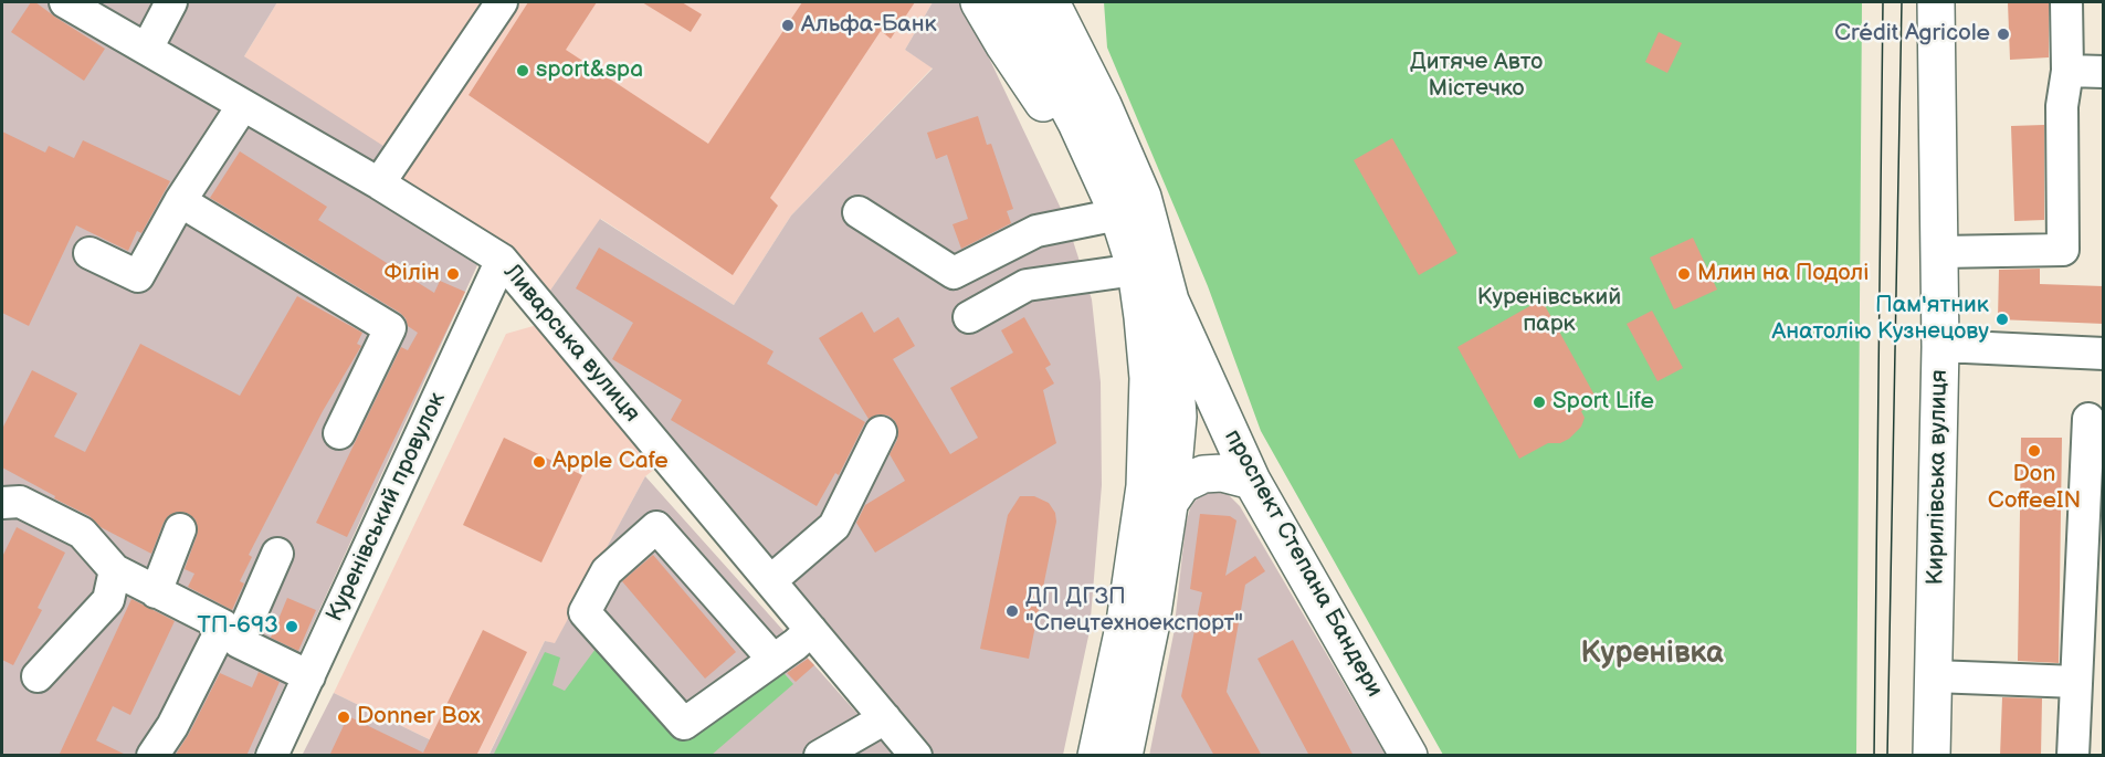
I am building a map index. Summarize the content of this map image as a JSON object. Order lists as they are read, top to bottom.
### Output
{
  "streets": {
    "main road": ["Кирилівська вулиця", "проспект Степана Бандери"],
    "street": ["Ливарська вулиця", "Куренівський провулок"]
  },
  "crossings": [
    ["Ливарська вулиця", "Куренівський провулок"]
  ],
  "districts": ["Куренівка"],
  "parks": ["Дитяче Авто Містечко", "Куренівський парк"],
  "places": [
    "Альфа-Банк",
    "Crédit Agricole",
    "sport&spa",
    "Філін",
    "Млин на Подолі",
    "Пам'ятник Анатолію Кузнецову",
    "Sport Life",
    "Don CoffeeIN",
    "Apple Cafe",
    "ДП ДГЗП \"Спецтехноекспорт\"",
    "ТП-693",
    "Donner Box"
  ]
}
